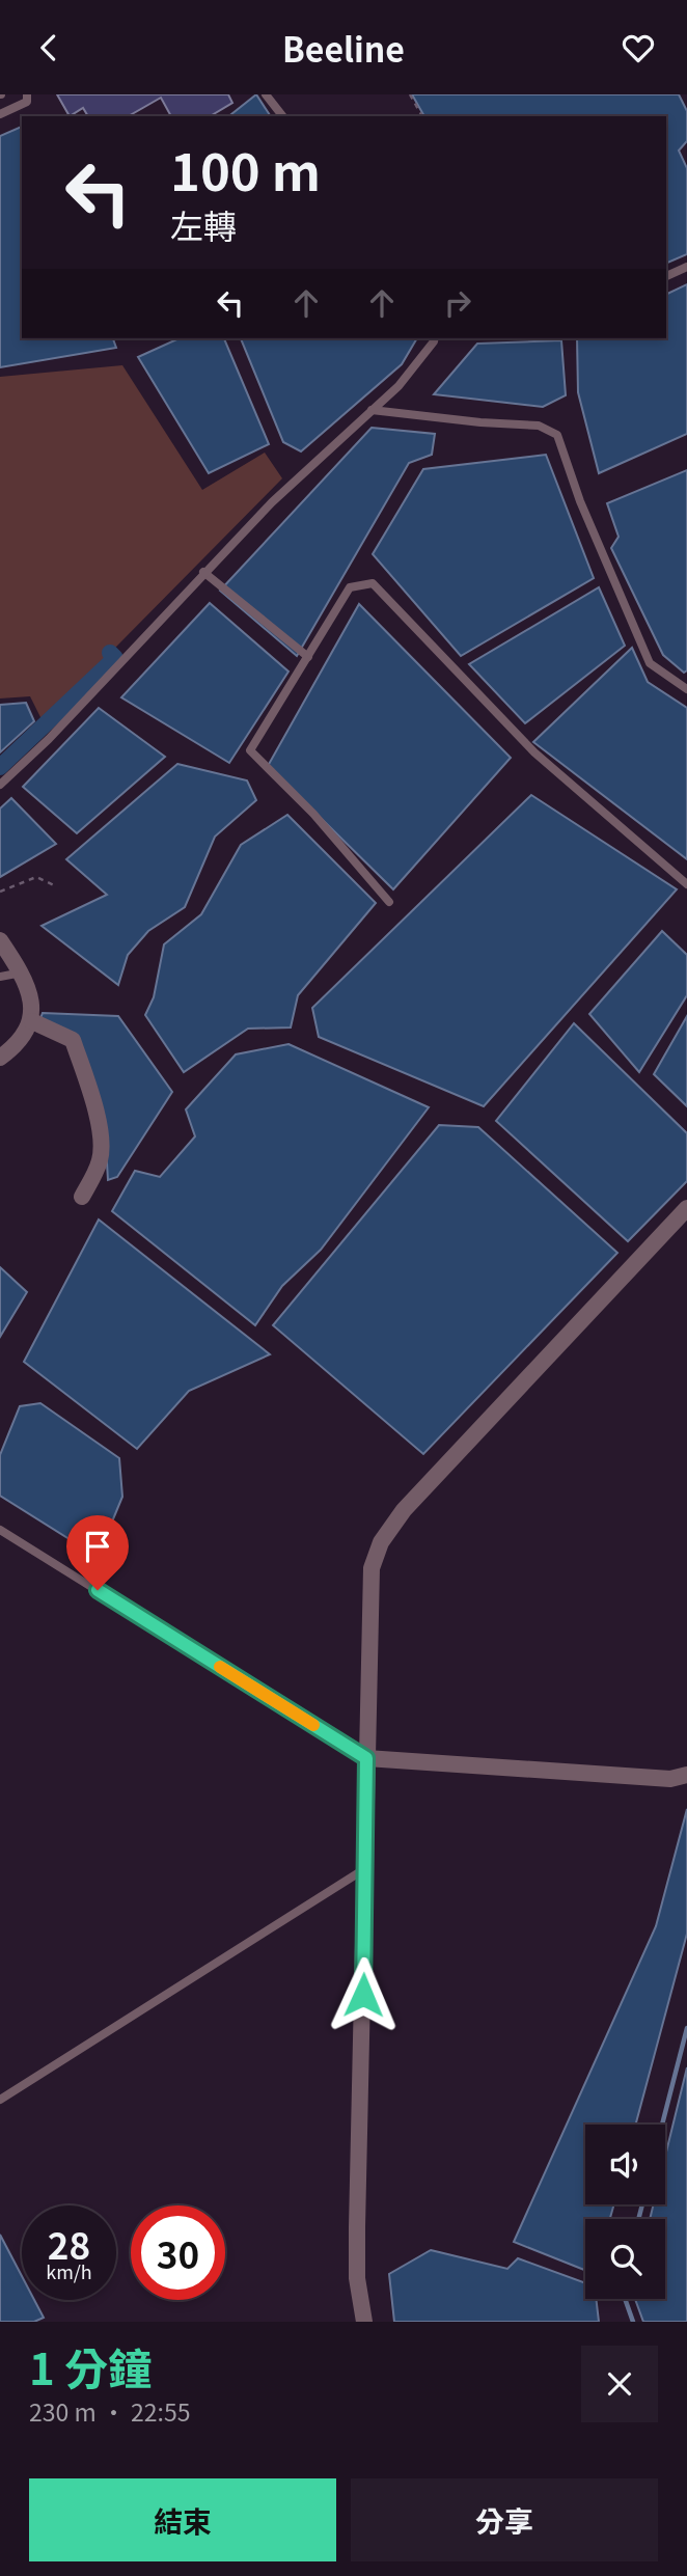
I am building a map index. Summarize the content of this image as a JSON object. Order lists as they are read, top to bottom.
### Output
{
  "page": {
    "header": "Beeline",
    "turn": ["100 m", "左轉"],
    "speed": "28 km/h",
    "limit": "30",
    "heading": ["1 分鐘", "230 m · 22:55"],
    "buttons": ["結束", "分享"]
  }
}
